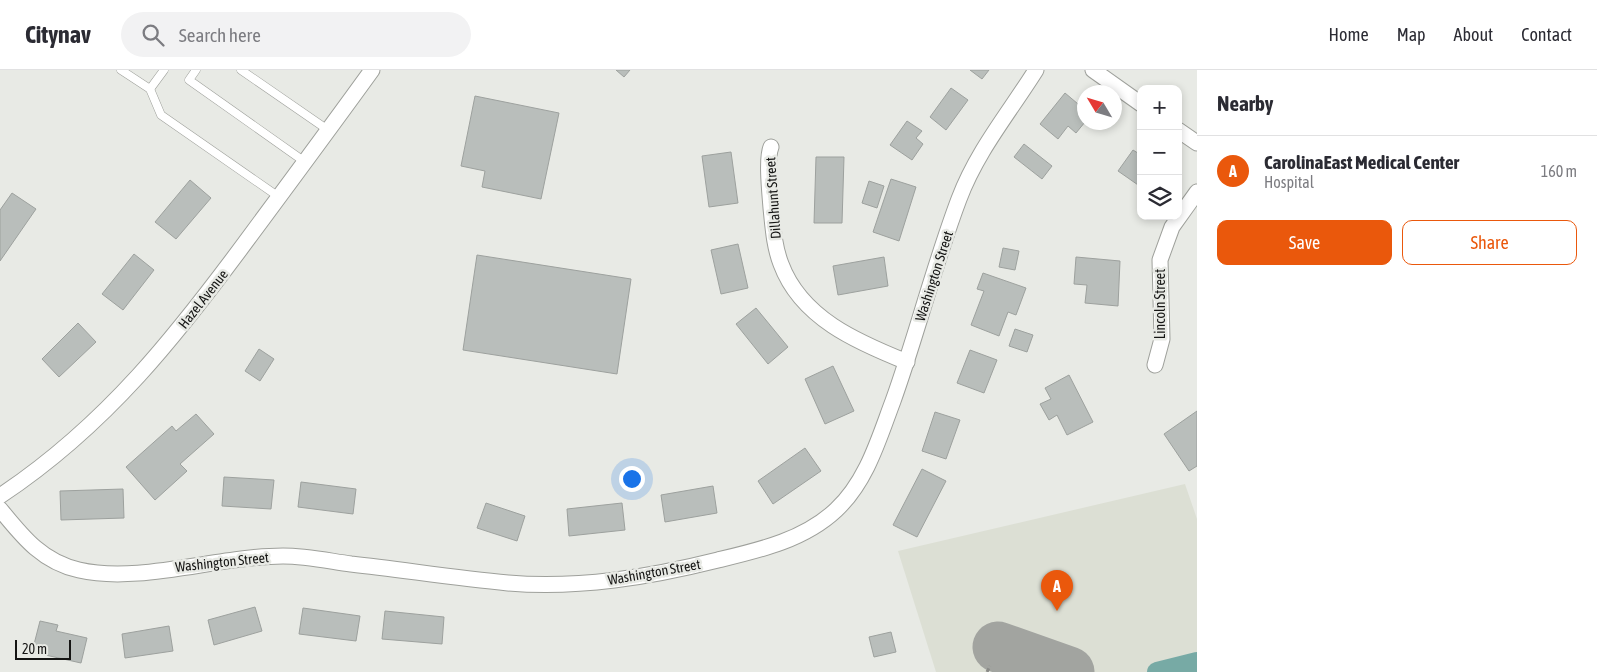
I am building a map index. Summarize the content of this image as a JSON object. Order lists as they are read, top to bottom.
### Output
{
  "streets": {
    "street": [
      "Dillahunt Street",
      "Washington Street",
      "Hazel Avenue",
      "Lincoln Street"
    ]
  },
  "crossings": [
    ["Dillahunt Street", "Washington Street"]
  ],
  "scale_bar": "20 m",
  "north": "top left",
  "page": {
    "header": "Citynav",
    "search": "Search here",
    "nav": [
      "Home",
      "Map",
      "About",
      "Contact"
    ],
    "heading": "Nearby",
    "map_buttons": ["+", "−"],
    "list": [
      {
        "mark": "A",
        "name": "CarolinaEast Medical Center",
        "note": "Hospital",
        "value": "160 m"
      }
    ],
    "buttons": ["Save", "Share"],
    "pins": "A",
    "scale": "20 m"
  }
}
